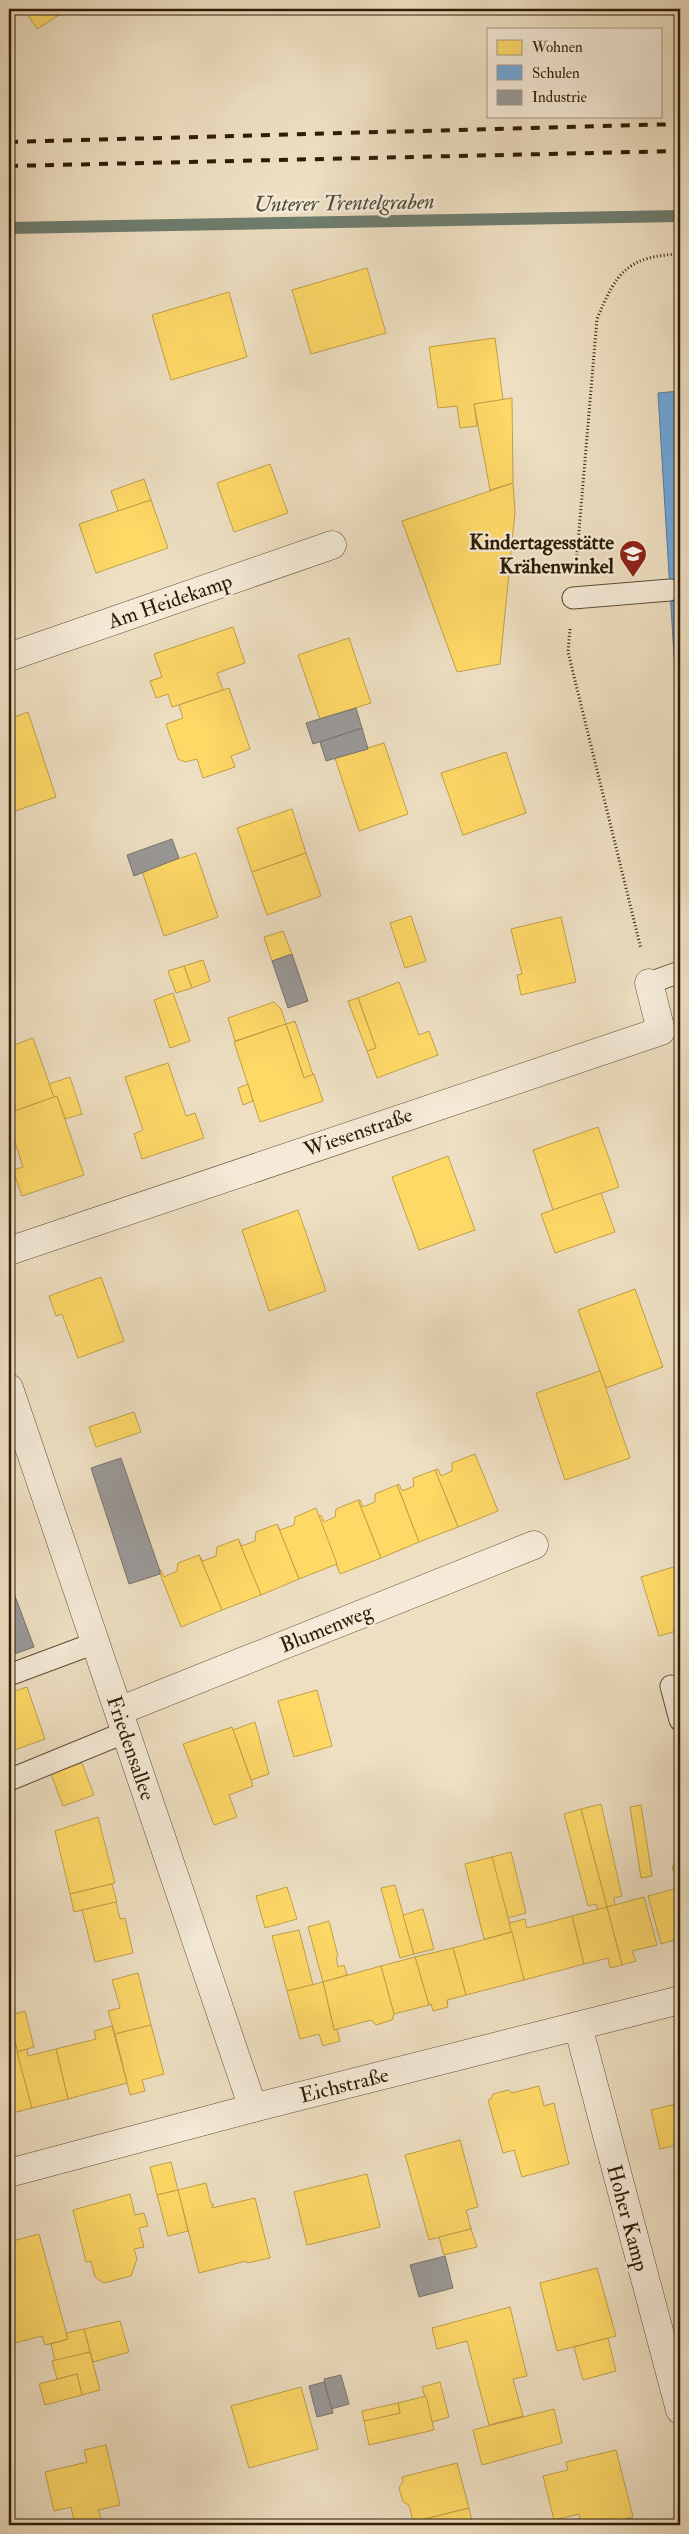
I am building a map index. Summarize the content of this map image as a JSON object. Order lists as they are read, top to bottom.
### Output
{
  "streets": {
    "street": [
      "Am Heidekamp",
      "Wiesenstraße",
      "Blumenweg",
      "Friedensallee",
      "Eichstraße",
      "Hoher Kamp"
    ]
  },
  "crossings": [
    ["Blumenweg", "Friedensallee"],
    ["Friedensallee", "Eichstraße"],
    ["Eichstraße", "Hoher Kamp"]
  ],
  "water": ["Unterer Trentelgraben"],
  "places": {
    "school or university": ["Kindertagesstätte Krähenwinkel"]
  },
  "legend": ["Wohnen", "Schulen", "Industrie"]
}
